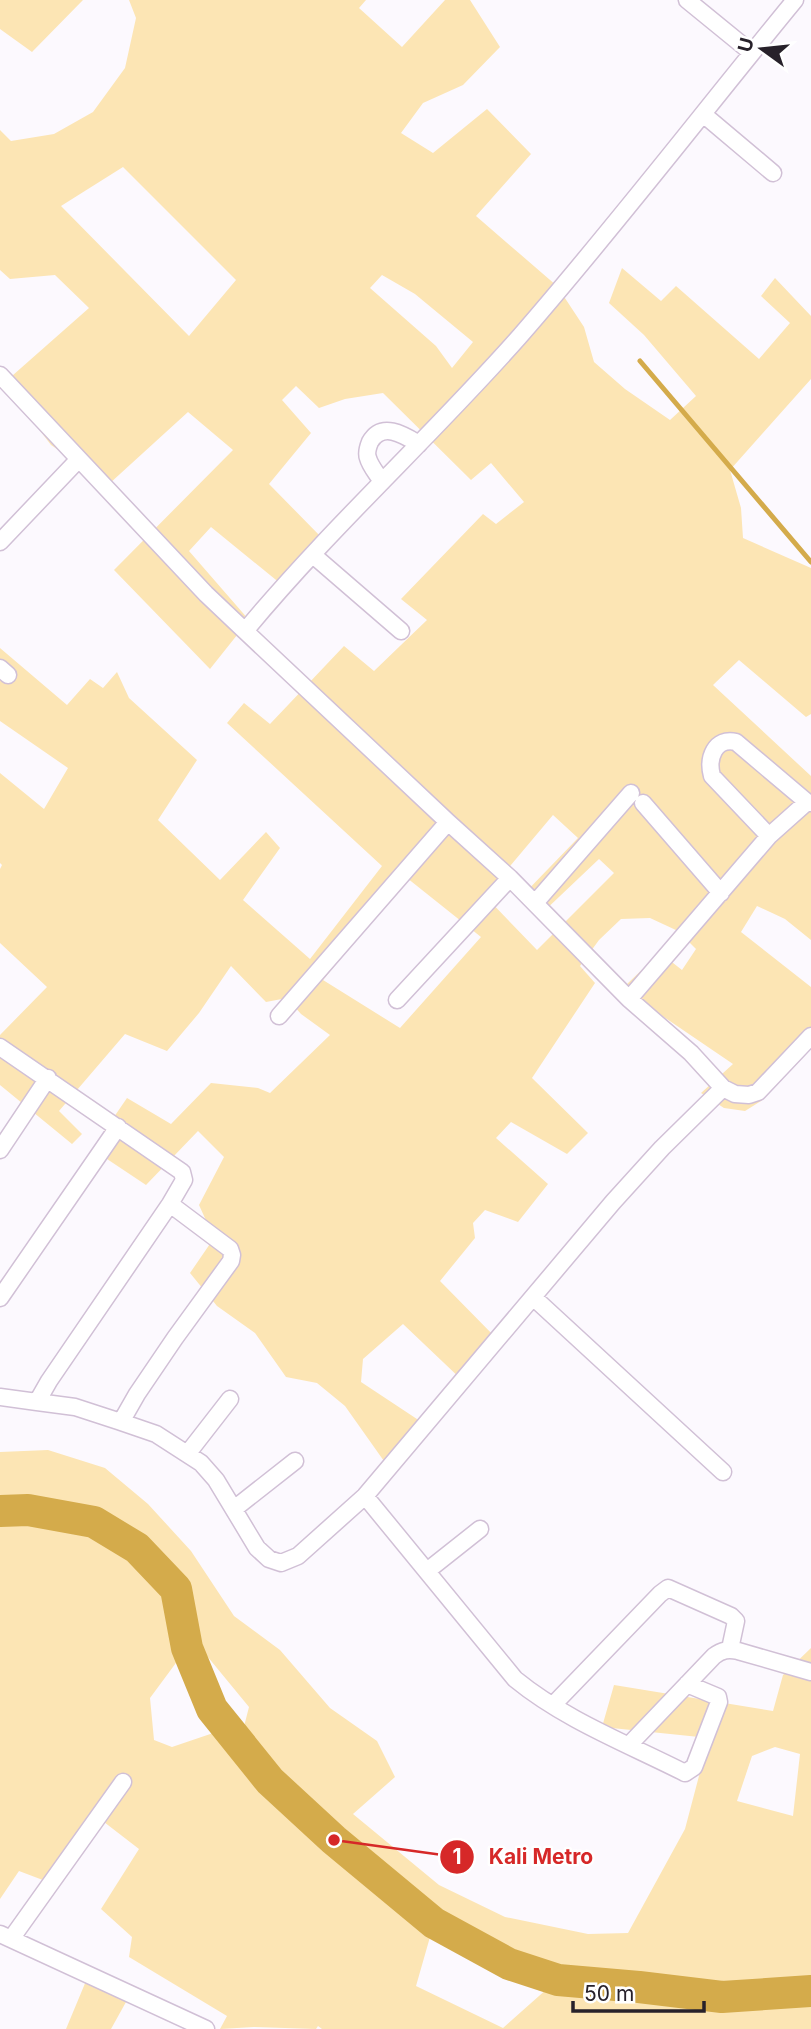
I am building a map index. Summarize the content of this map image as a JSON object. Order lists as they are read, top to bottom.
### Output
{
  "places": ["Kali Metro"],
  "scale_bar": "50 m",
  "north": "left"
}
